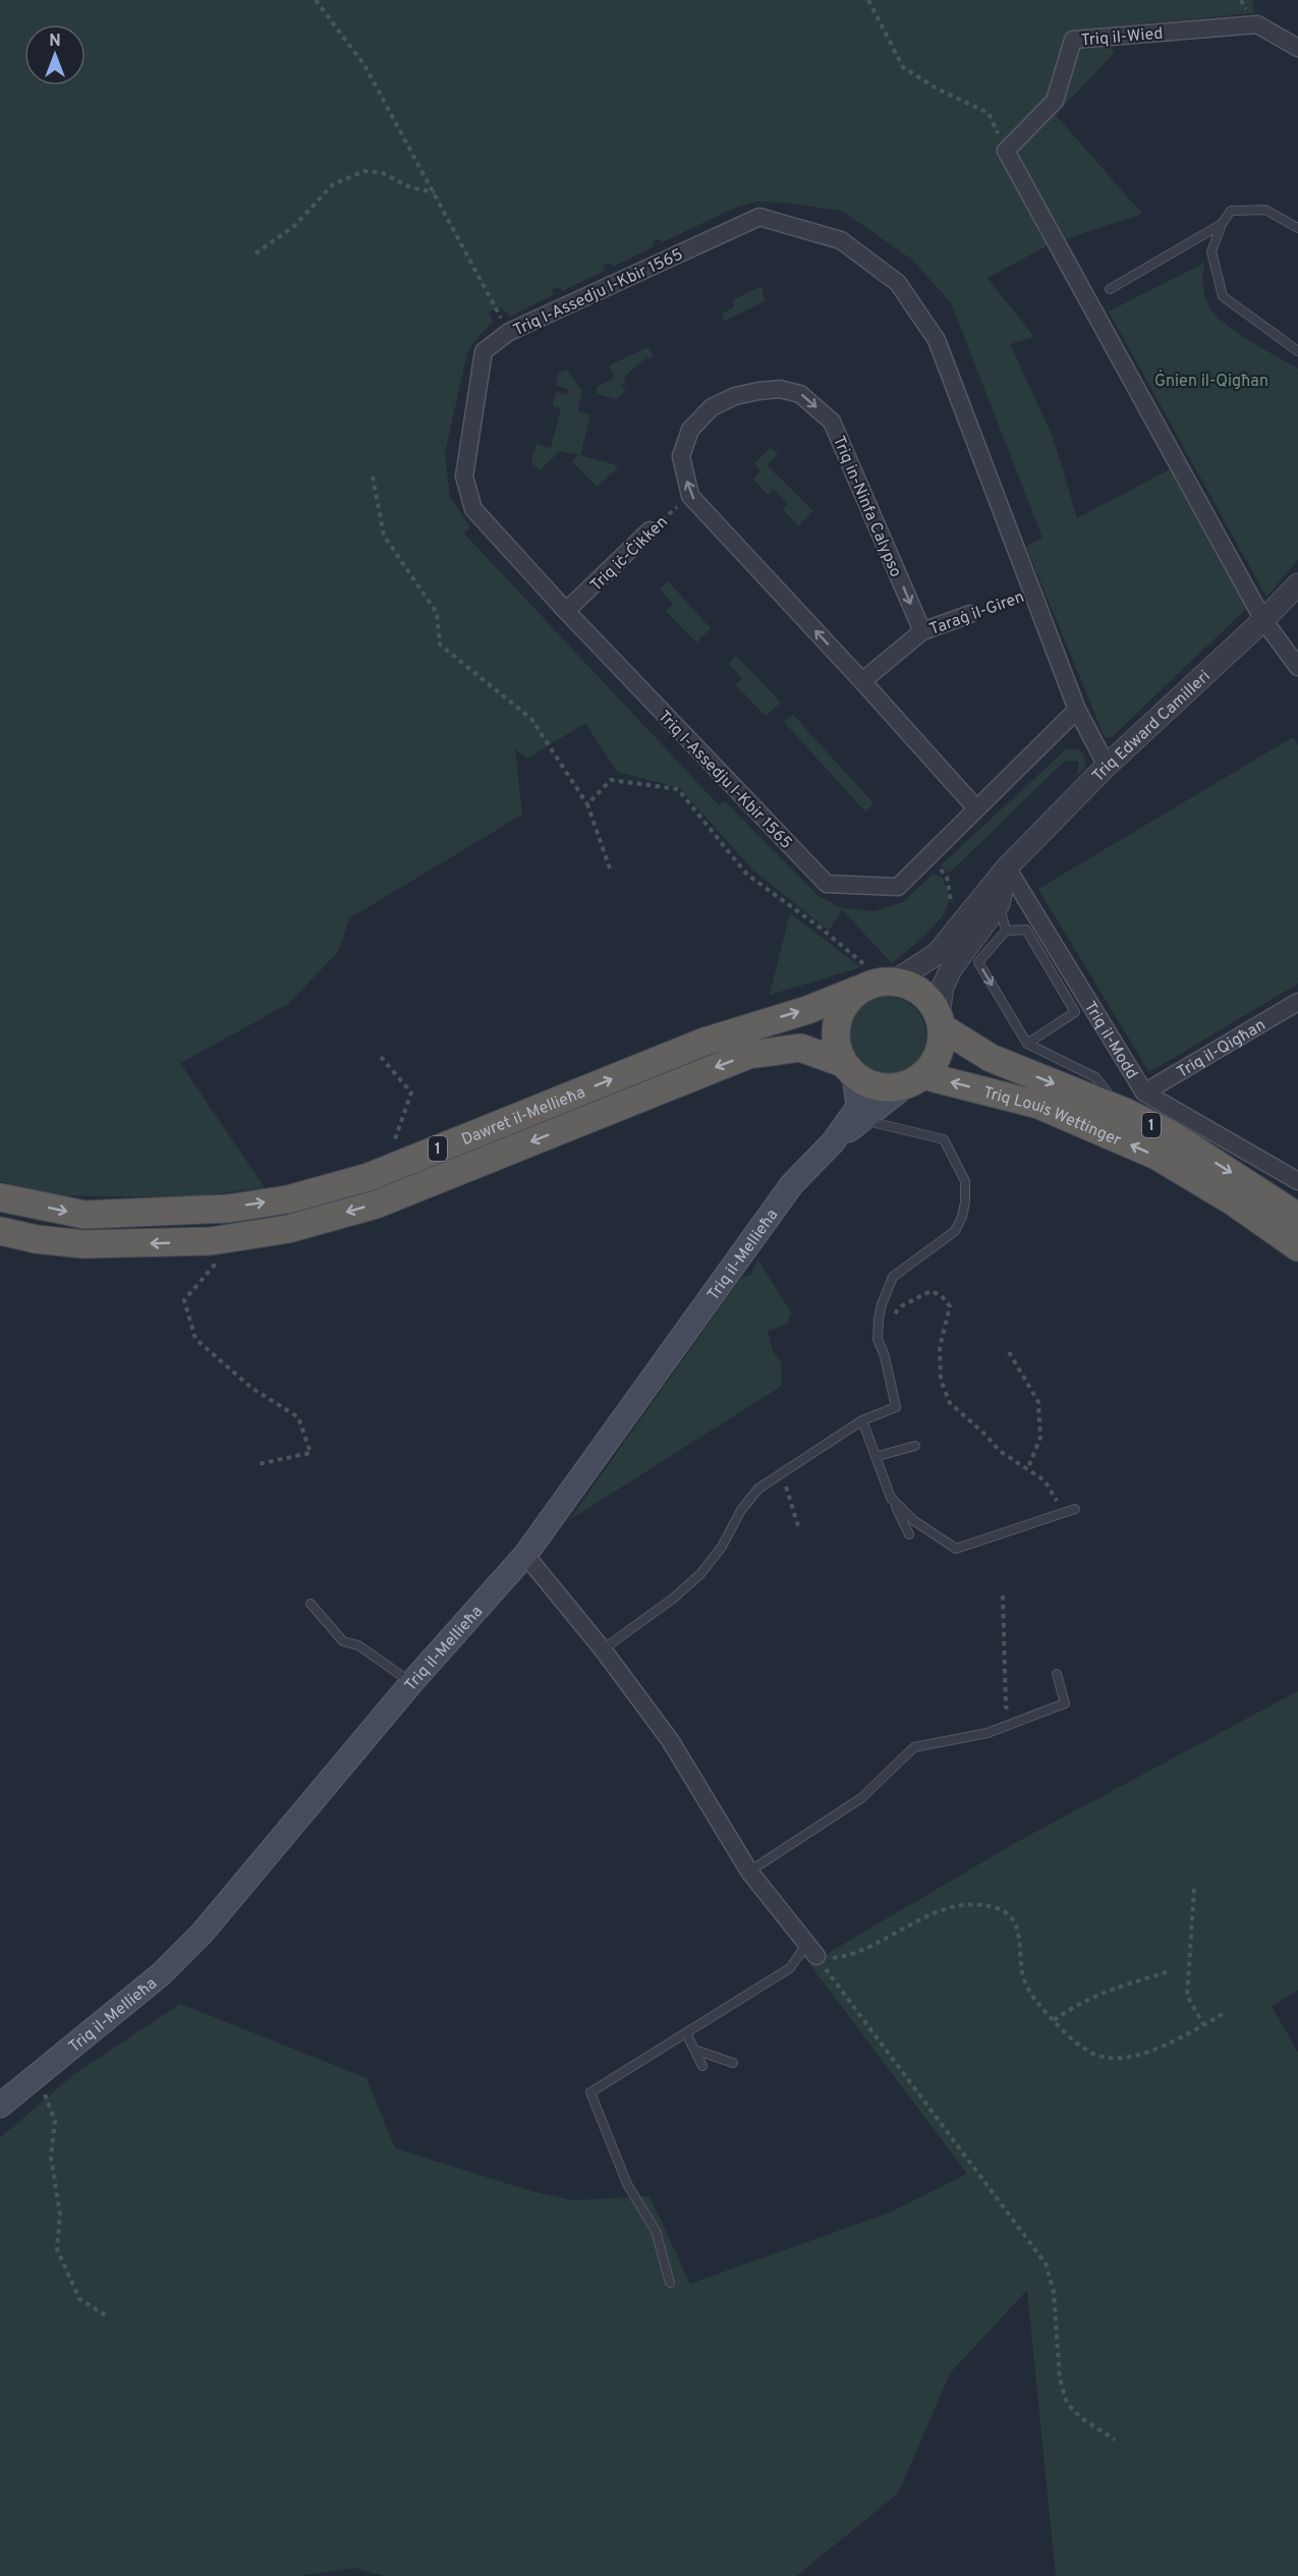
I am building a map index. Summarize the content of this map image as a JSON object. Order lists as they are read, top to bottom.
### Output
{
  "streets": {
    "highway": ["Dawret il-Mellieħa", "Triq Louis Wettinger", "1"],
    "main road": ["Triq il-Mellieħa"],
    "street": [
      "Triq il-Wied",
      "Triq l-Assedju l-Kbir 1565",
      "Triq in-Ninfa Calypso",
      "Triq iċ-Ċikken",
      "Taraġ il-Giren",
      "Triq Edward Camilleri",
      "Triq il-Modd",
      "Triq il-Qigħan"
    ]
  },
  "crossings": [
    ["Triq l-Assedju l-Kbir 1565", "Triq in-Ninfa Calypso"],
    ["Triq l-Assedju l-Kbir 1565", "Triq iċ-Ċikken"],
    ["Triq l-Assedju l-Kbir 1565", "Taraġ il-Giren"],
    ["Triq l-Assedju l-Kbir 1565", "Triq Edward Camilleri"],
    ["Triq in-Ninfa Calypso", "Triq iċ-Ċikken"],
    ["Triq in-Ninfa Calypso", "Taraġ il-Giren"],
    ["Triq Edward Camilleri", "Triq il-Modd"],
    ["Triq Edward Camilleri", "Dawret il-Mellieħa"],
    ["Triq Edward Camilleri", "Triq Louis Wettinger"],
    ["Triq Edward Camilleri", "Triq il-Mellieħa"],
    ["Triq il-Modd", "Triq il-Qigħan"],
    ["Dawret il-Mellieħa", "Triq Louis Wettinger"],
    ["Dawret il-Mellieħa", "Triq il-Mellieħa"],
    ["Triq Louis Wettinger", "Triq il-Mellieħa"]
  ],
  "parks": ["Ġnien il-Qigħan"],
  "north": "top"
}
